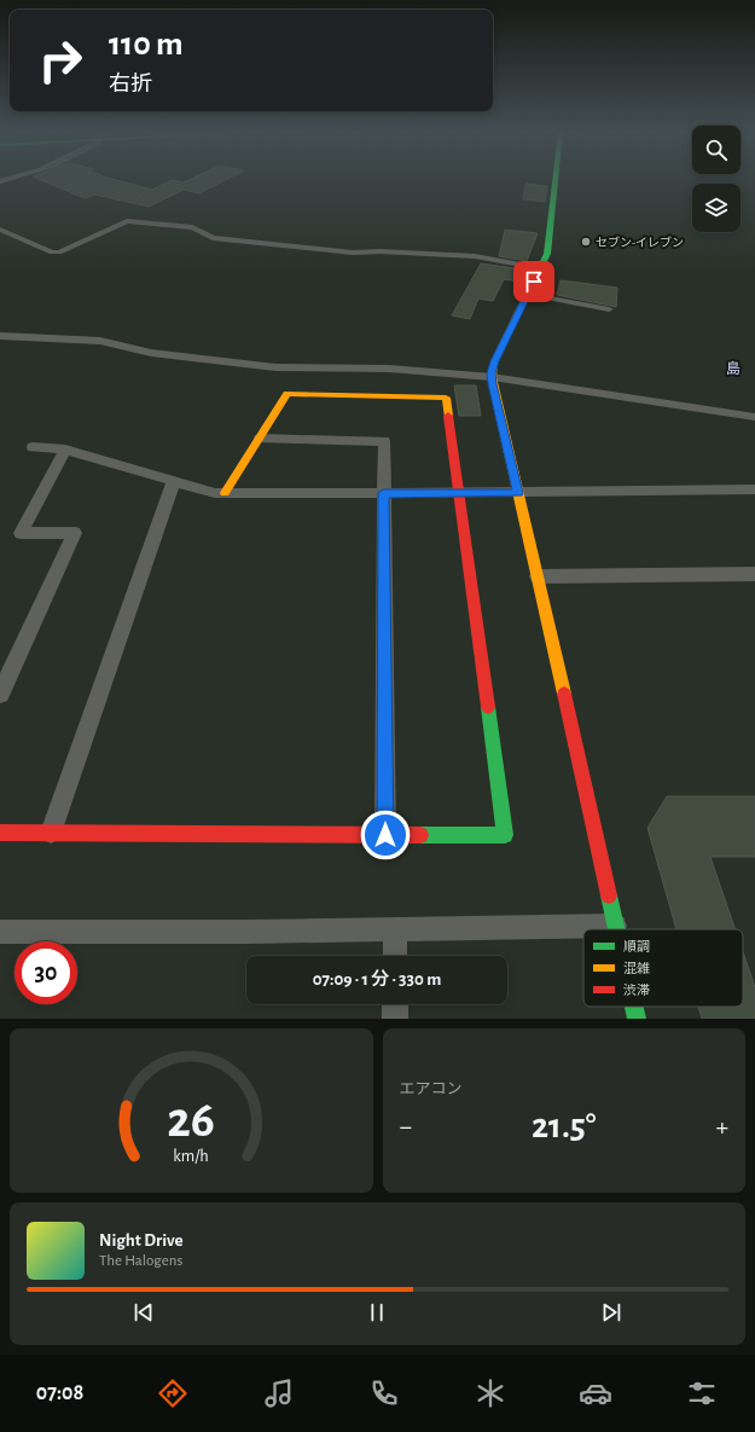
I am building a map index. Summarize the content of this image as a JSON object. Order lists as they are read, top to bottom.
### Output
{
  "districts": ["島"],
  "places": ["セブン-イレブン"],
  "legend": ["順調", "混雑", "渋滞"],
  "page": {
    "turn": ["110 m", "右折"],
    "limit": "30",
    "trip": "07:09 · 1 分 · 330 m",
    "tile": "エアコン",
    "heat": ["−", "21.5°", "+"],
    "song": ["Night Drive", "The Halogens"],
    "tabs": "07:08",
    "gauge": ["26", "km/h"]
  }
}
